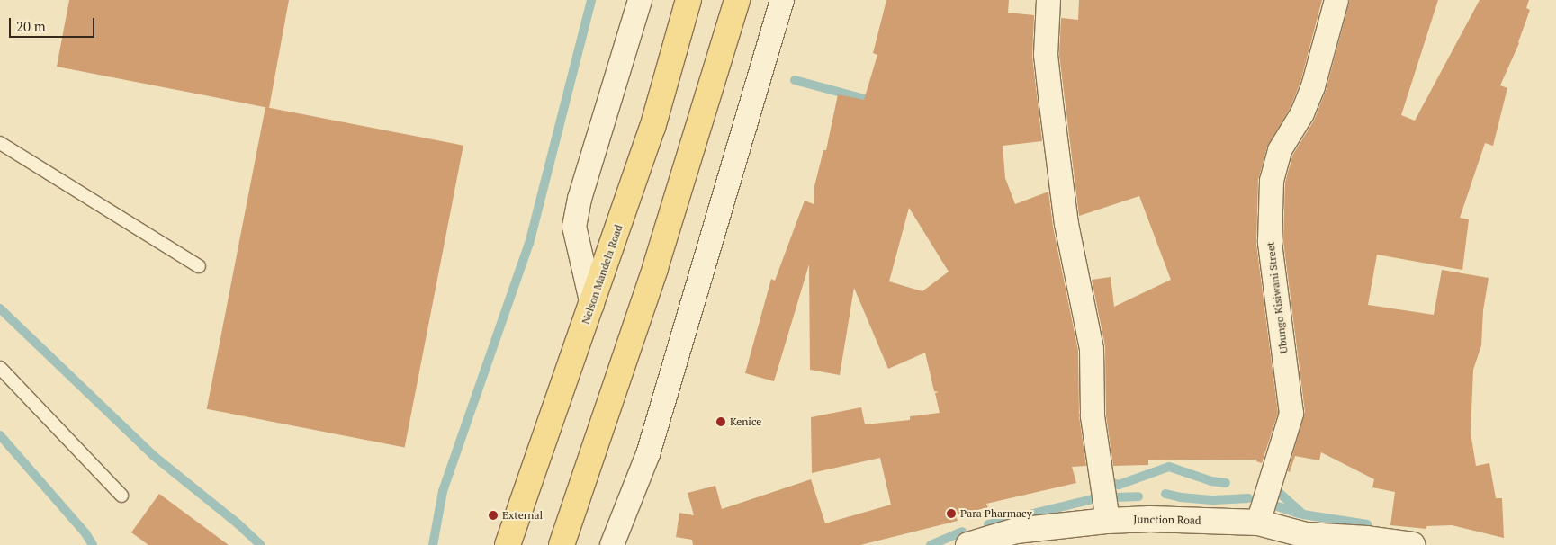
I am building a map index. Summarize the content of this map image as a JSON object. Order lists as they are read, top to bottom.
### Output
{
  "streets": {
    "main road": ["Nelson Mandela Road", "Junction Road"],
    "street": ["Ubungo Kisiwani Street"]
  },
  "crossings": [
    ["Ubungo Kisiwani Street", "Junction Road"]
  ],
  "places": ["Kenice", "Para Pharmacy", "External"],
  "scale_bar": "20 m"
}
